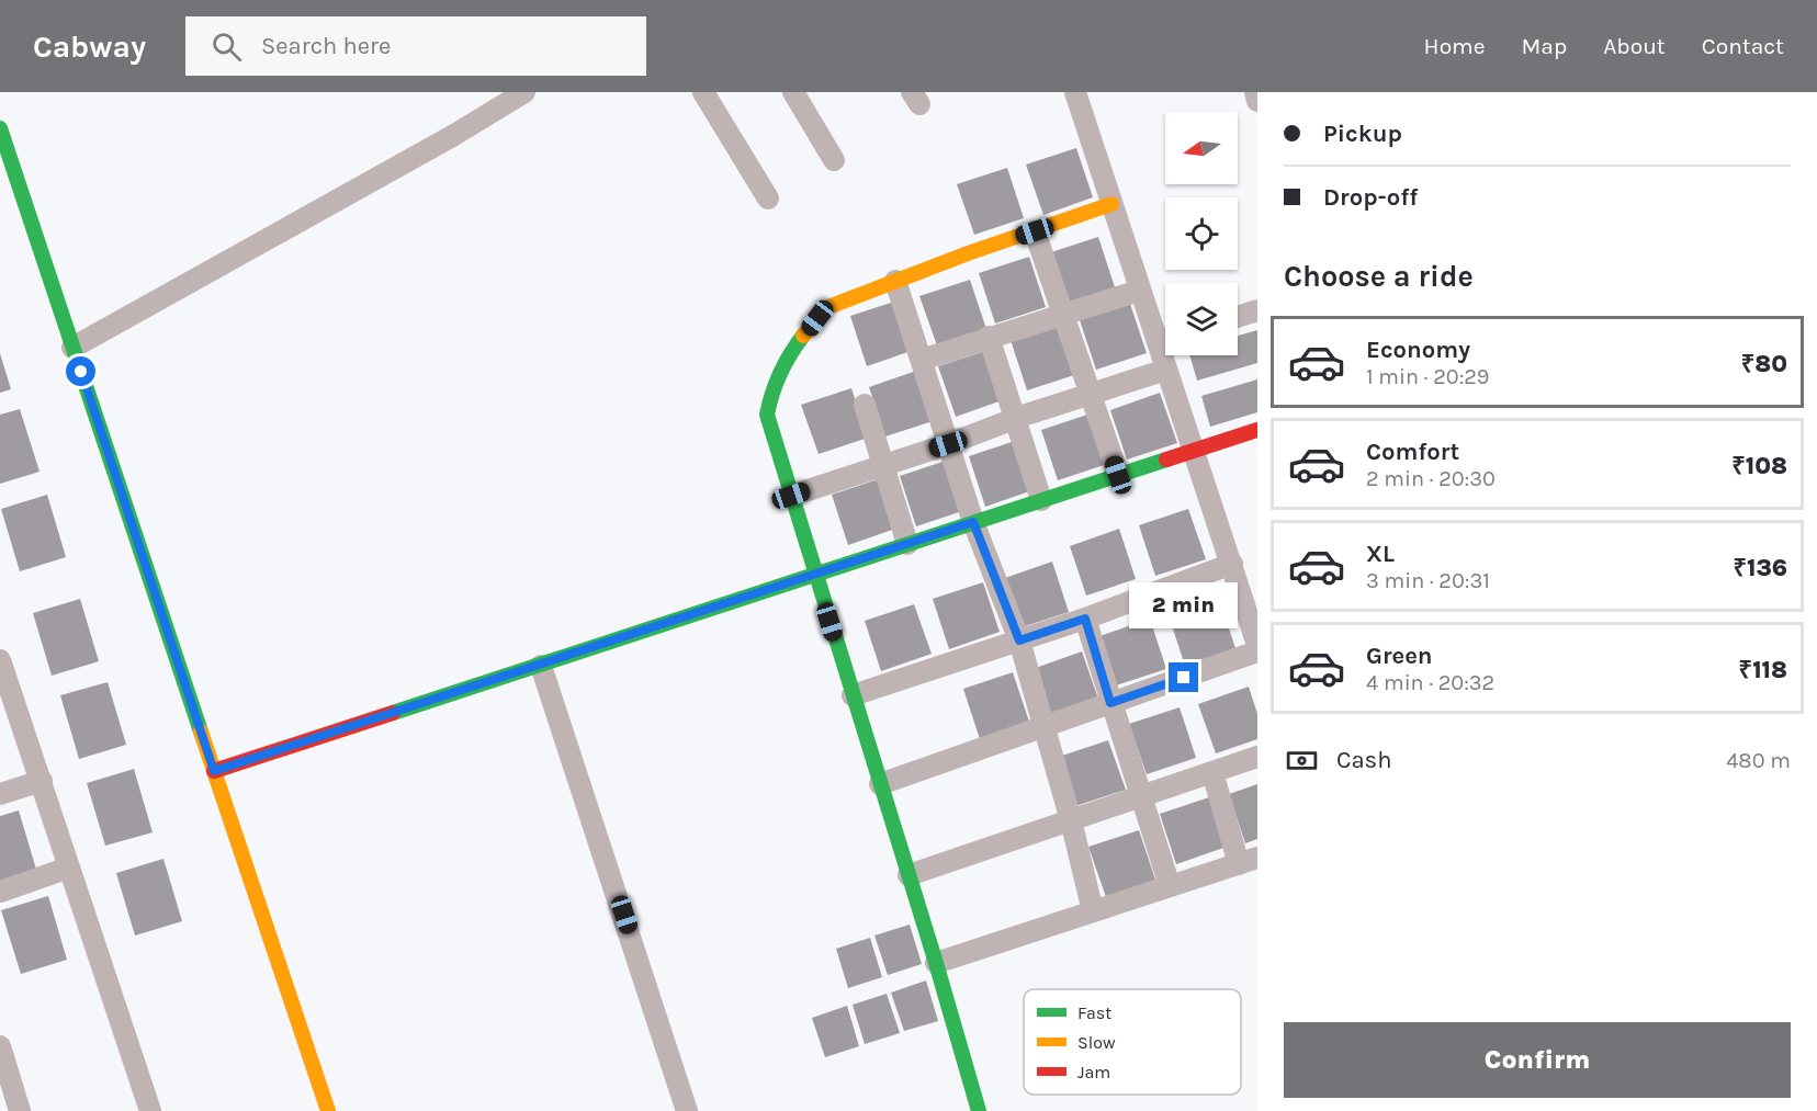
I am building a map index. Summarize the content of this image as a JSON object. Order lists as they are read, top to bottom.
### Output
{
  "legend": ["Fast", "Slow", "Jam"],
  "north": "left",
  "page": {
    "header": "Cabway",
    "search": "Search here",
    "nav": [
      "Home",
      "Map",
      "About",
      "Contact"
    ],
    "banner": ["Pickup", "Drop-off"],
    "heading": "Choose a ride",
    "list": [
      {
        "name": "Economy",
        "note": "1 min · 20:29",
        "value": "₹80"
      },
      {
        "name": "Comfort",
        "note": "2 min · 20:30",
        "value": "₹108"
      },
      {
        "name": "XL",
        "note": "3 min · 20:31",
        "value": "₹136"
      },
      {
        "name": "Green",
        "note": "4 min · 20:32",
        "value": "₹118"
      }
    ],
    "bubble": "2 min",
    "pay": ["Cash", "480 m"],
    "buttons": "Confirm"
  }
}
